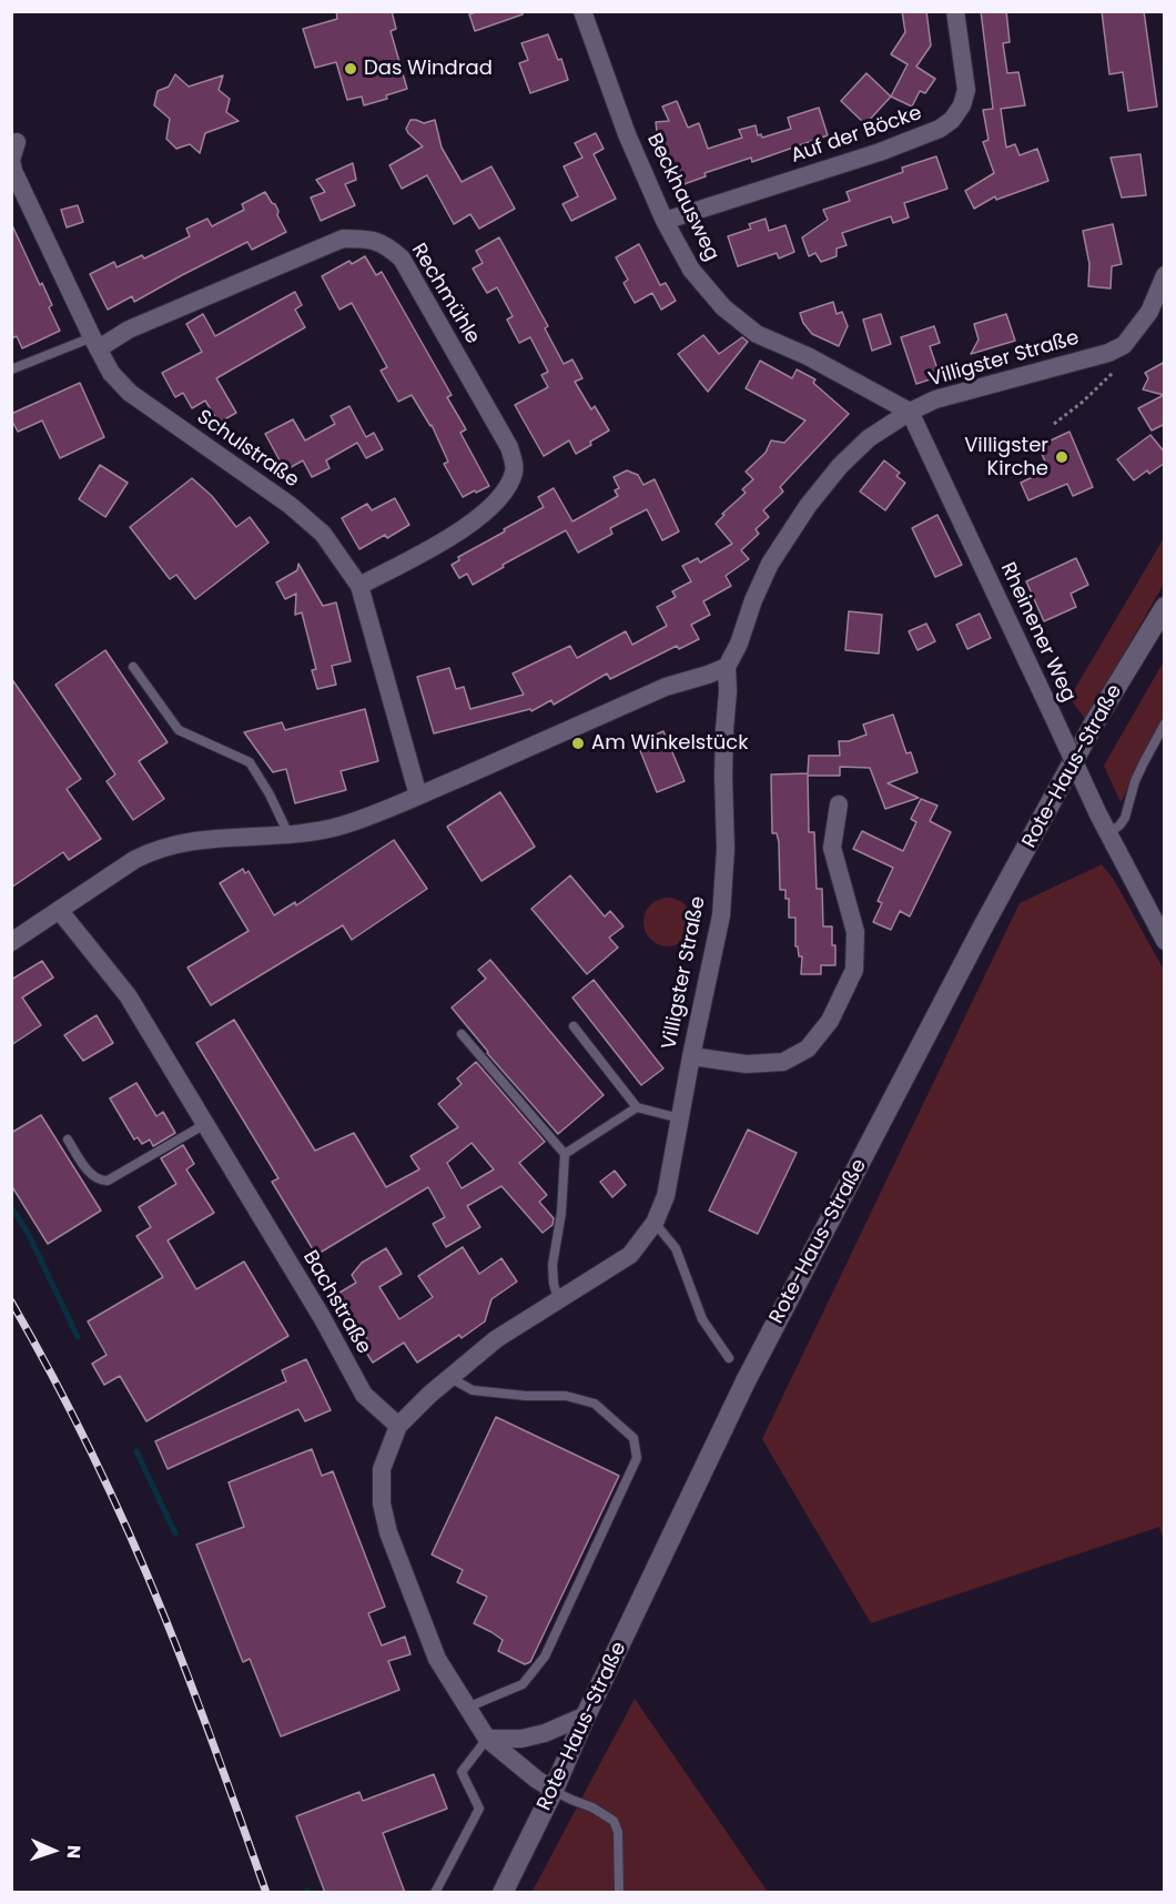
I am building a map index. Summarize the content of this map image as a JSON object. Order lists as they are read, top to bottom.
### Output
{
  "streets": {
    "main road": ["Rote-Haus-Straße"],
    "street": [
      "Auf der Böcke",
      "Beckhausweg",
      "Rechmühle",
      "Villigster Straße",
      "Schulstraße",
      "Rheinener Weg",
      "Bachstraße"
    ]
  },
  "crossings": [
    ["Auf der Böcke", "Beckhausweg"],
    ["Beckhausweg", "Villigster Straße"],
    ["Beckhausweg", "Rheinener Weg"],
    ["Rechmühle", "Schulstraße"],
    ["Villigster Straße", "Rheinener Weg"],
    ["Villigster Straße", "Bachstraße"]
  ],
  "places": ["Das Windrad", "Villigster Kirche", "Am Winkelstück"],
  "north": "right"
}
